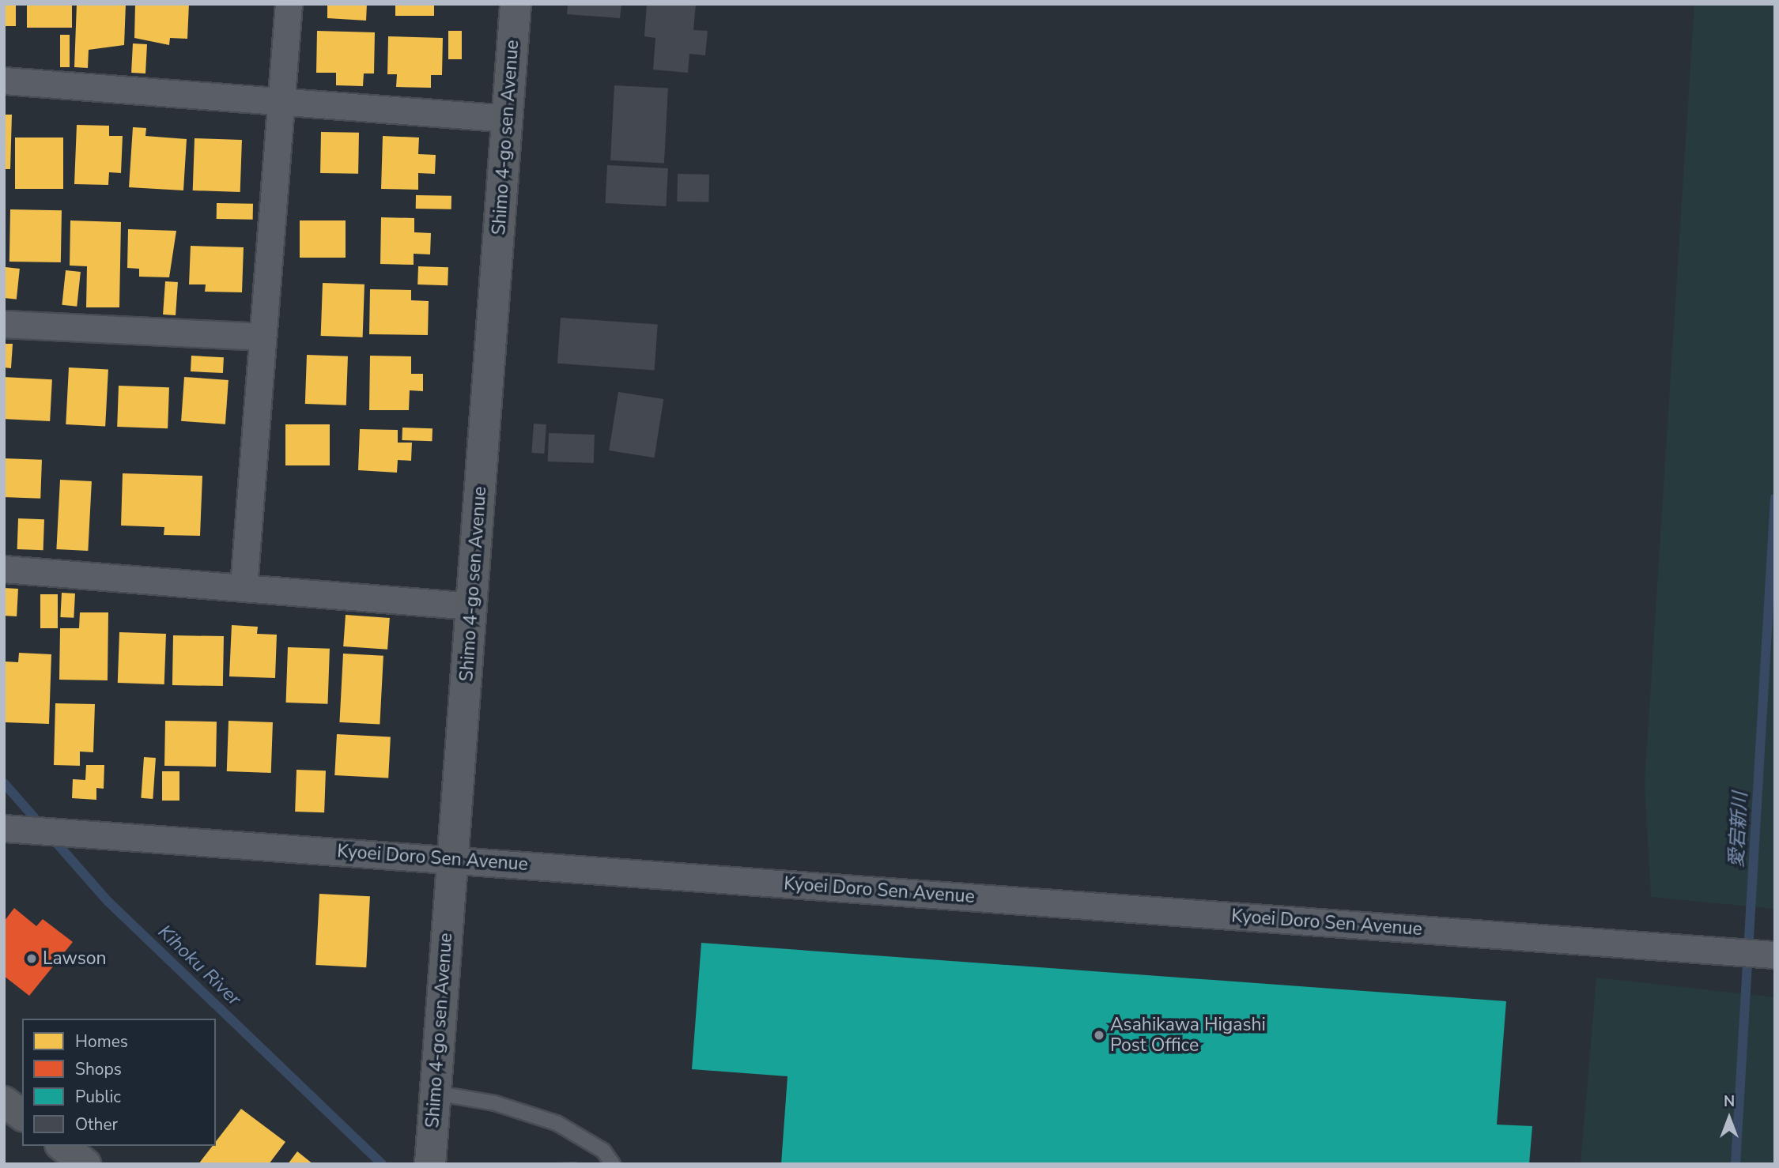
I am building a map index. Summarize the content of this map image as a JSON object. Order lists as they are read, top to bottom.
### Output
{
  "streets": {
    "street": ["Shimo 4-go sen Avenue", "Kyoei Doro Sen Avenue"]
  },
  "crossings": [
    ["Shimo 4-go sen Avenue", "Kyoei Doro Sen Avenue"]
  ],
  "water": ["愛宕新川", "Kihoku River"],
  "places": ["Lawson", "Asahikawa Higashi Post Office"],
  "legend": [
    "Homes",
    "Shops",
    "Public",
    "Other"
  ],
  "north": "top"
}
